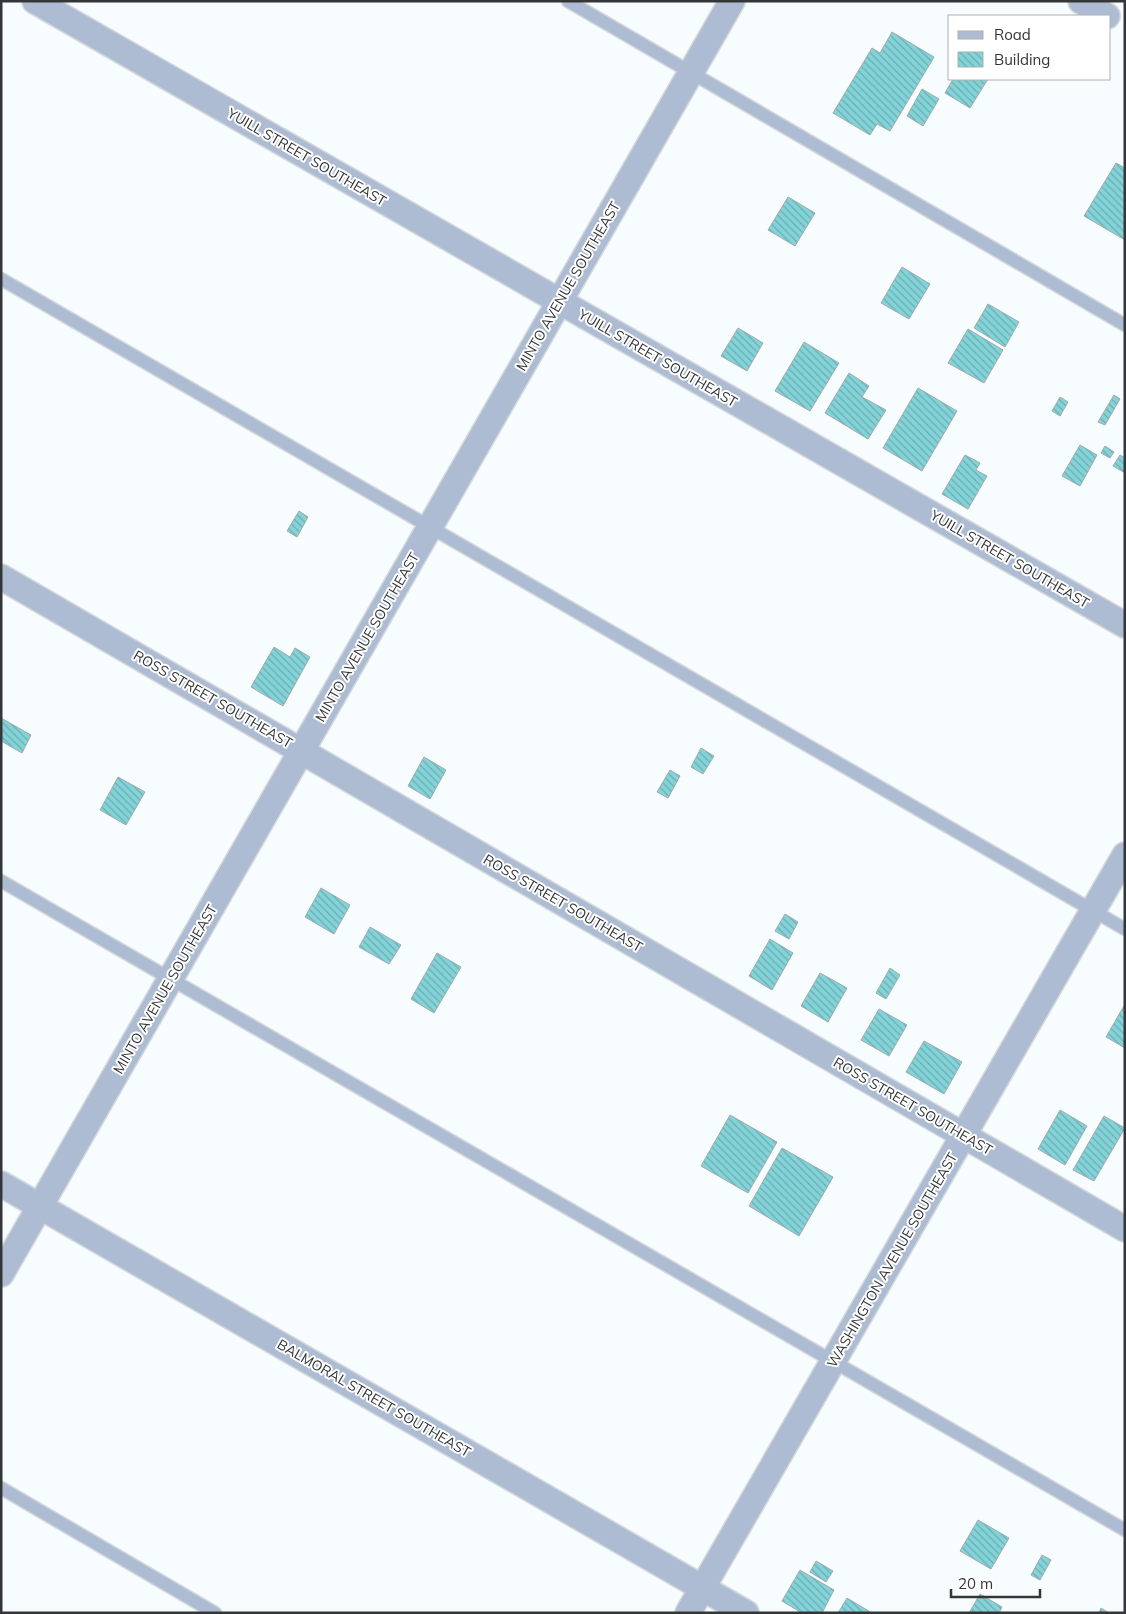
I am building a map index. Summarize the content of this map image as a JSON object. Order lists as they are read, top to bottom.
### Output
{
  "streets": {
    "street": [
      "YUILL STREET SOUTHEAST",
      "MINTO AVENUE SOUTHEAST",
      "ROSS STREET SOUTHEAST",
      "WASHINGTON AVENUE SOUTHEAST",
      "BALMORAL STREET SOUTHEAST"
    ]
  },
  "crossings": [
    ["YUILL STREET SOUTHEAST", "MINTO AVENUE SOUTHEAST"],
    ["MINTO AVENUE SOUTHEAST", "ROSS STREET SOUTHEAST"],
    ["MINTO AVENUE SOUTHEAST", "BALMORAL STREET SOUTHEAST"],
    ["ROSS STREET SOUTHEAST", "WASHINGTON AVENUE SOUTHEAST"],
    ["WASHINGTON AVENUE SOUTHEAST", "BALMORAL STREET SOUTHEAST"]
  ],
  "legend": ["Road", "Building"],
  "scale_bar": "20 m"
}
